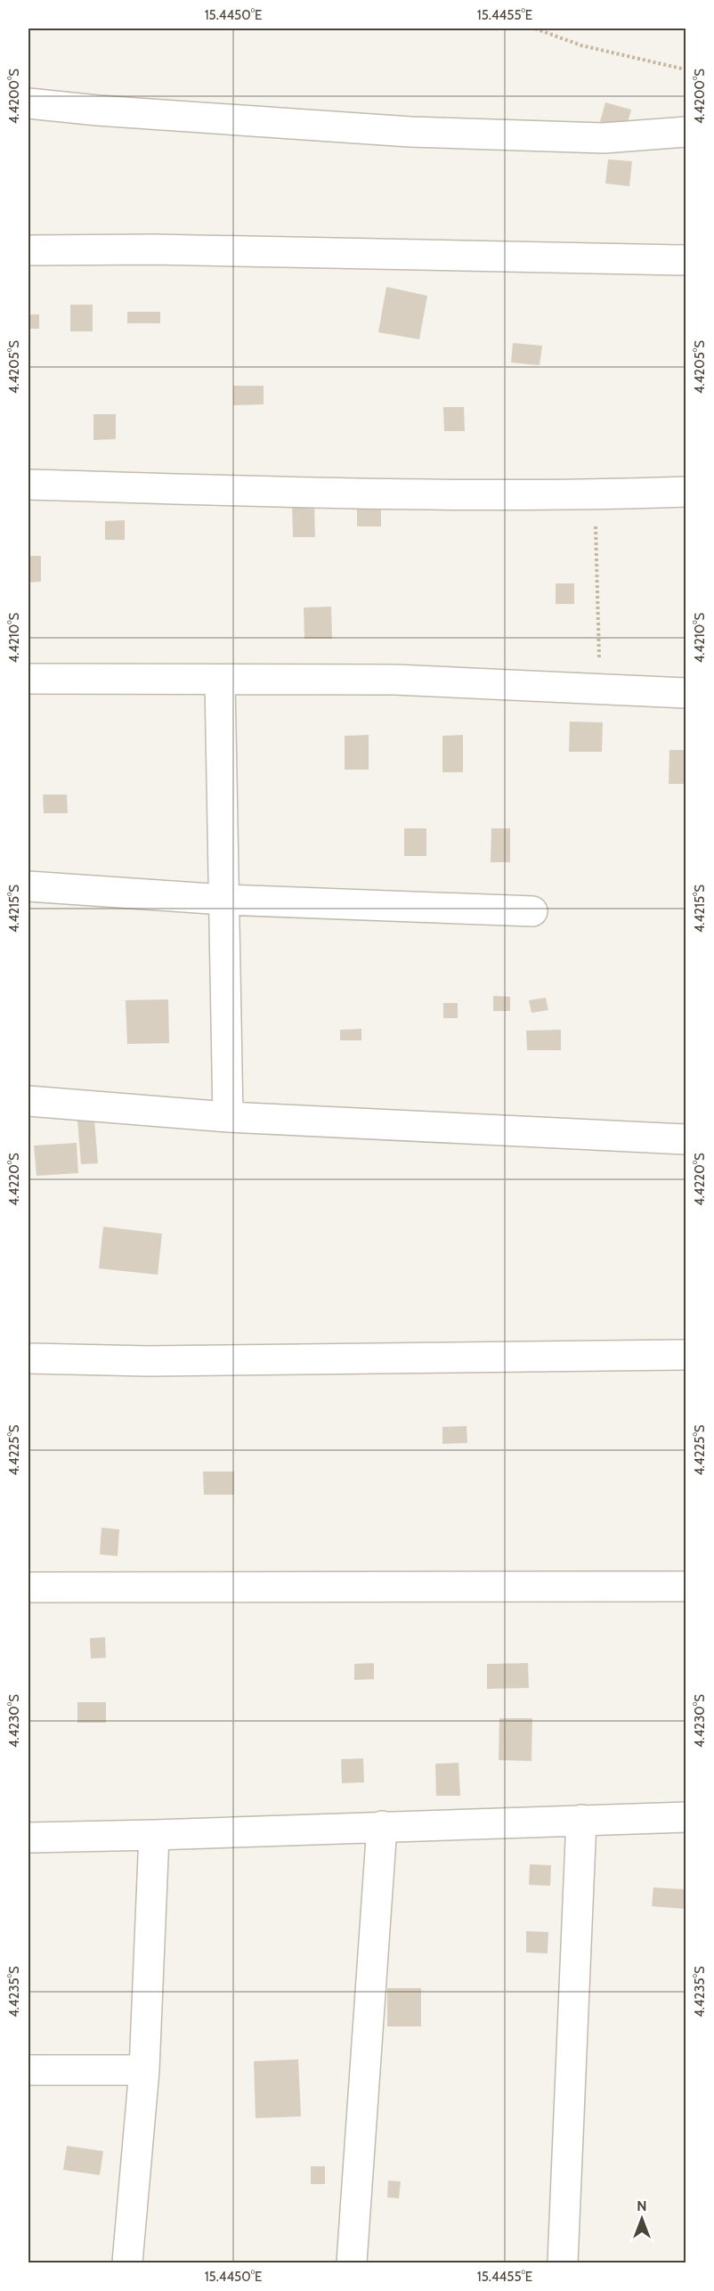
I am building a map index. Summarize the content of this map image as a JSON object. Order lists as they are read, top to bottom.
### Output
{
  "north": "top",
  "coordinates": [
    "15.4450°E",
    "15.4455°E",
    "4.4200°S",
    "4.4205°S",
    "4.4210°S",
    "4.4215°S",
    "4.4220°S",
    "4.4225°S",
    "4.4230°S",
    "4.4235°S"
  ]
}
